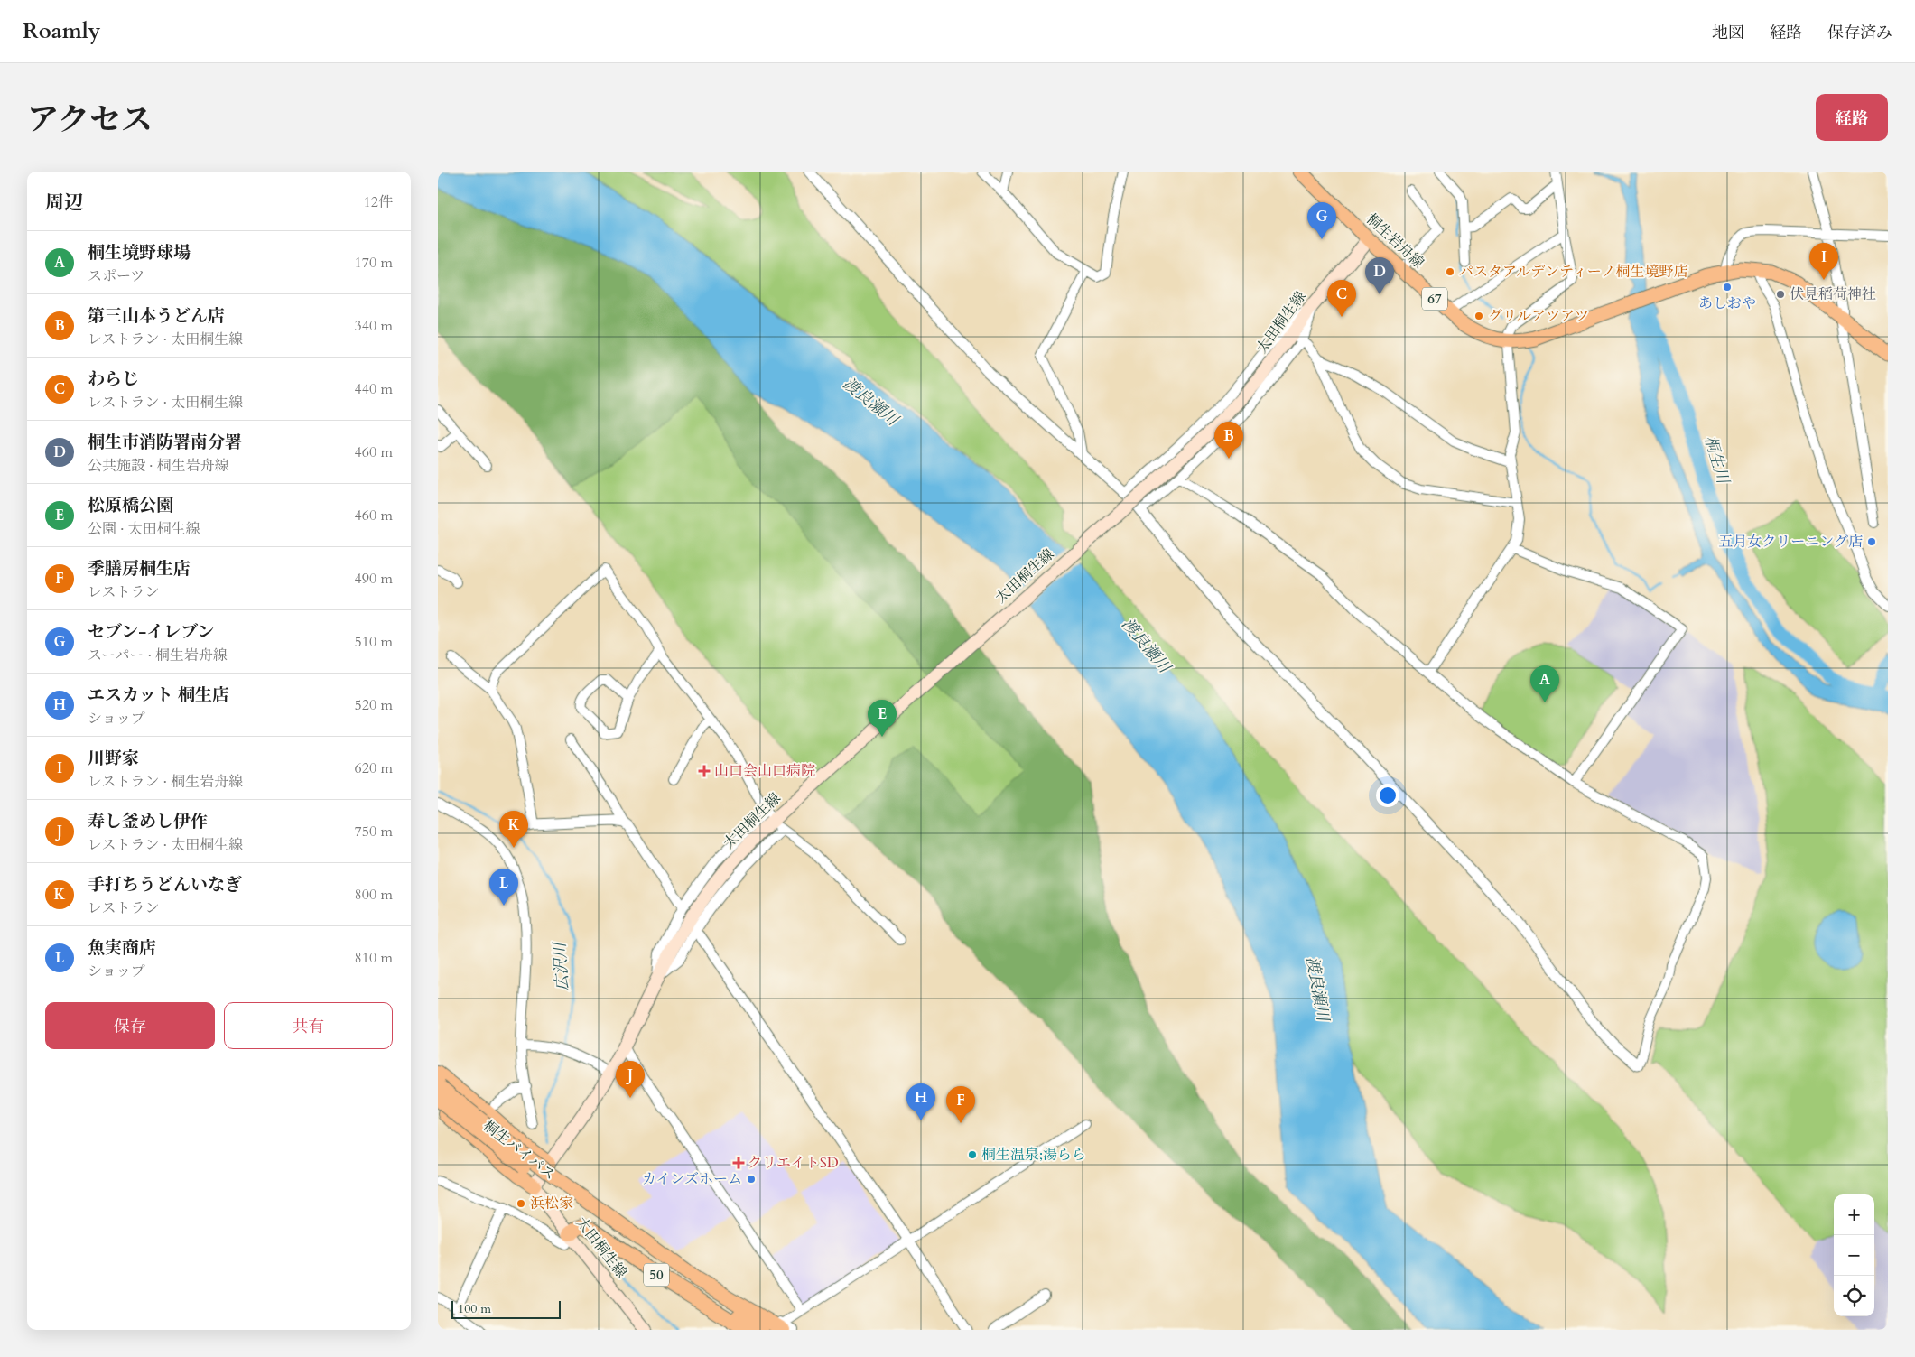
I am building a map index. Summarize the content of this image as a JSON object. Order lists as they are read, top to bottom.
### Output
{
  "streets": {
    "highway": ["桐生バイパス", "50"],
    "main road": ["桐生岩舟線", "67", "太田桐生線"]
  },
  "crossings": [
    ["桐生岩舟線", "67"],
    ["桐生岩舟線", "太田桐生線"],
    ["太田桐生線", "50"],
    ["桐生バイパス", "50"]
  ],
  "water": ["渡良瀬川", "桐生川", "広沢川"],
  "places": {
    "other": [
      "パスタアルデンティーノ桐生境野店",
      "あしおや",
      "伏見稲荷神社",
      "グリルアツアツ",
      "五月女クリーニング店",
      "桐生温泉;湯らら",
      "カインズホーム",
      "浜松家"
    ],
    "health": ["山口会山口病院", "クリエイトSD"]
  },
  "scale_bar": "100 m",
  "page": {
    "header": "Roamly",
    "nav": ["地図", "経路", "保存済み"],
    "title": "アクセス",
    "buttons": [
      "経路",
      ["保存", "共有"]
    ],
    "heading": ["周辺", "12件"],
    "pins": [
      "G",
      "I",
      "D",
      "C",
      "B",
      "A",
      "E",
      "K",
      "L",
      "J",
      "H",
      "F"
    ],
    "list": [
      {
        "mark": "A",
        "name": "桐生境野球場",
        "note": "スポーツ",
        "value": "170 m"
      },
      {
        "mark": "B",
        "name": "第三山本うどん店",
        "note": "レストラン · 太田桐生線",
        "value": "340 m"
      },
      {
        "mark": "C",
        "name": "わらじ",
        "note": "レストラン · 太田桐生線",
        "value": "440 m"
      },
      {
        "mark": "D",
        "name": "桐生市消防署南分署",
        "note": "公共施設 · 桐生岩舟線",
        "value": "460 m"
      },
      {
        "mark": "E",
        "name": "松原橋公園",
        "note": "公園 · 太田桐生線",
        "value": "460 m"
      },
      {
        "mark": "F",
        "name": "季膳房桐生店",
        "note": "レストラン",
        "value": "490 m"
      },
      {
        "mark": "G",
        "name": "セブン-イレブン",
        "note": "スーパー · 桐生岩舟線",
        "value": "510 m"
      },
      {
        "mark": "H",
        "name": "エスカット 桐生店",
        "note": "ショップ",
        "value": "520 m"
      },
      {
        "mark": "I",
        "name": "川野家",
        "note": "レストラン · 桐生岩舟線",
        "value": "620 m"
      },
      {
        "mark": "J",
        "name": "寿し釜めし伊作",
        "note": "レストラン · 太田桐生線",
        "value": "750 m"
      },
      {
        "mark": "K",
        "name": "手打ちうどんいなぎ",
        "note": "レストラン",
        "value": "800 m"
      },
      {
        "mark": "L",
        "name": "魚実商店",
        "note": "ショップ",
        "value": "810 m"
      }
    ],
    "map_buttons": ["+", "−"],
    "scale": "100 m"
  }
}
